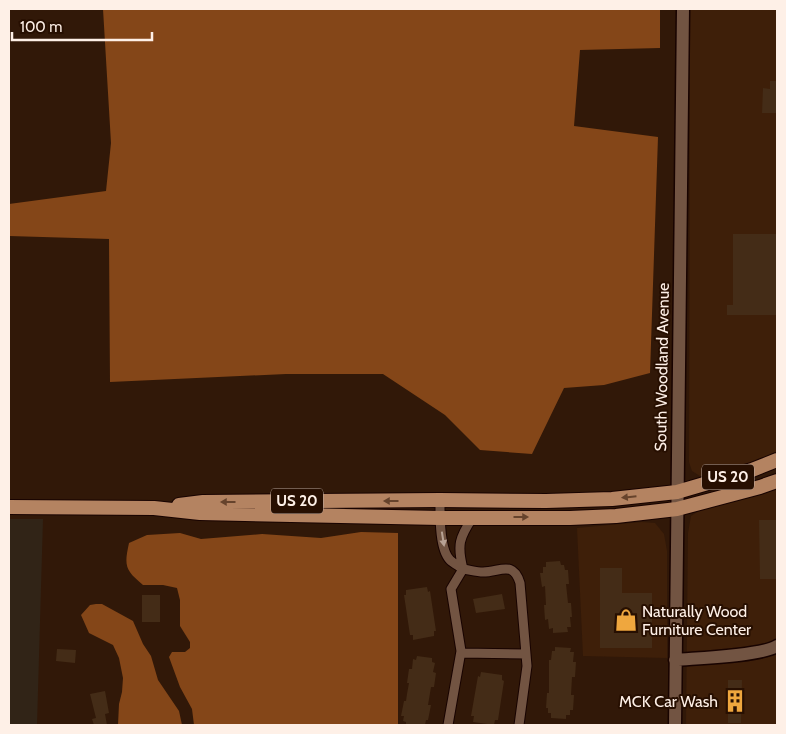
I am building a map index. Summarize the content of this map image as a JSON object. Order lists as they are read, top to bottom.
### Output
{
  "streets": {
    "main road": ["US 20"],
    "street": ["South Woodland Avenue"]
  },
  "crossings": [
    ["South Woodland Avenue", "US 20"]
  ],
  "places": {
    "shop": ["Naturally Wood Furniture Center"],
    "building": ["MCK Car Wash"]
  },
  "scale_bar": "100 m"
}
